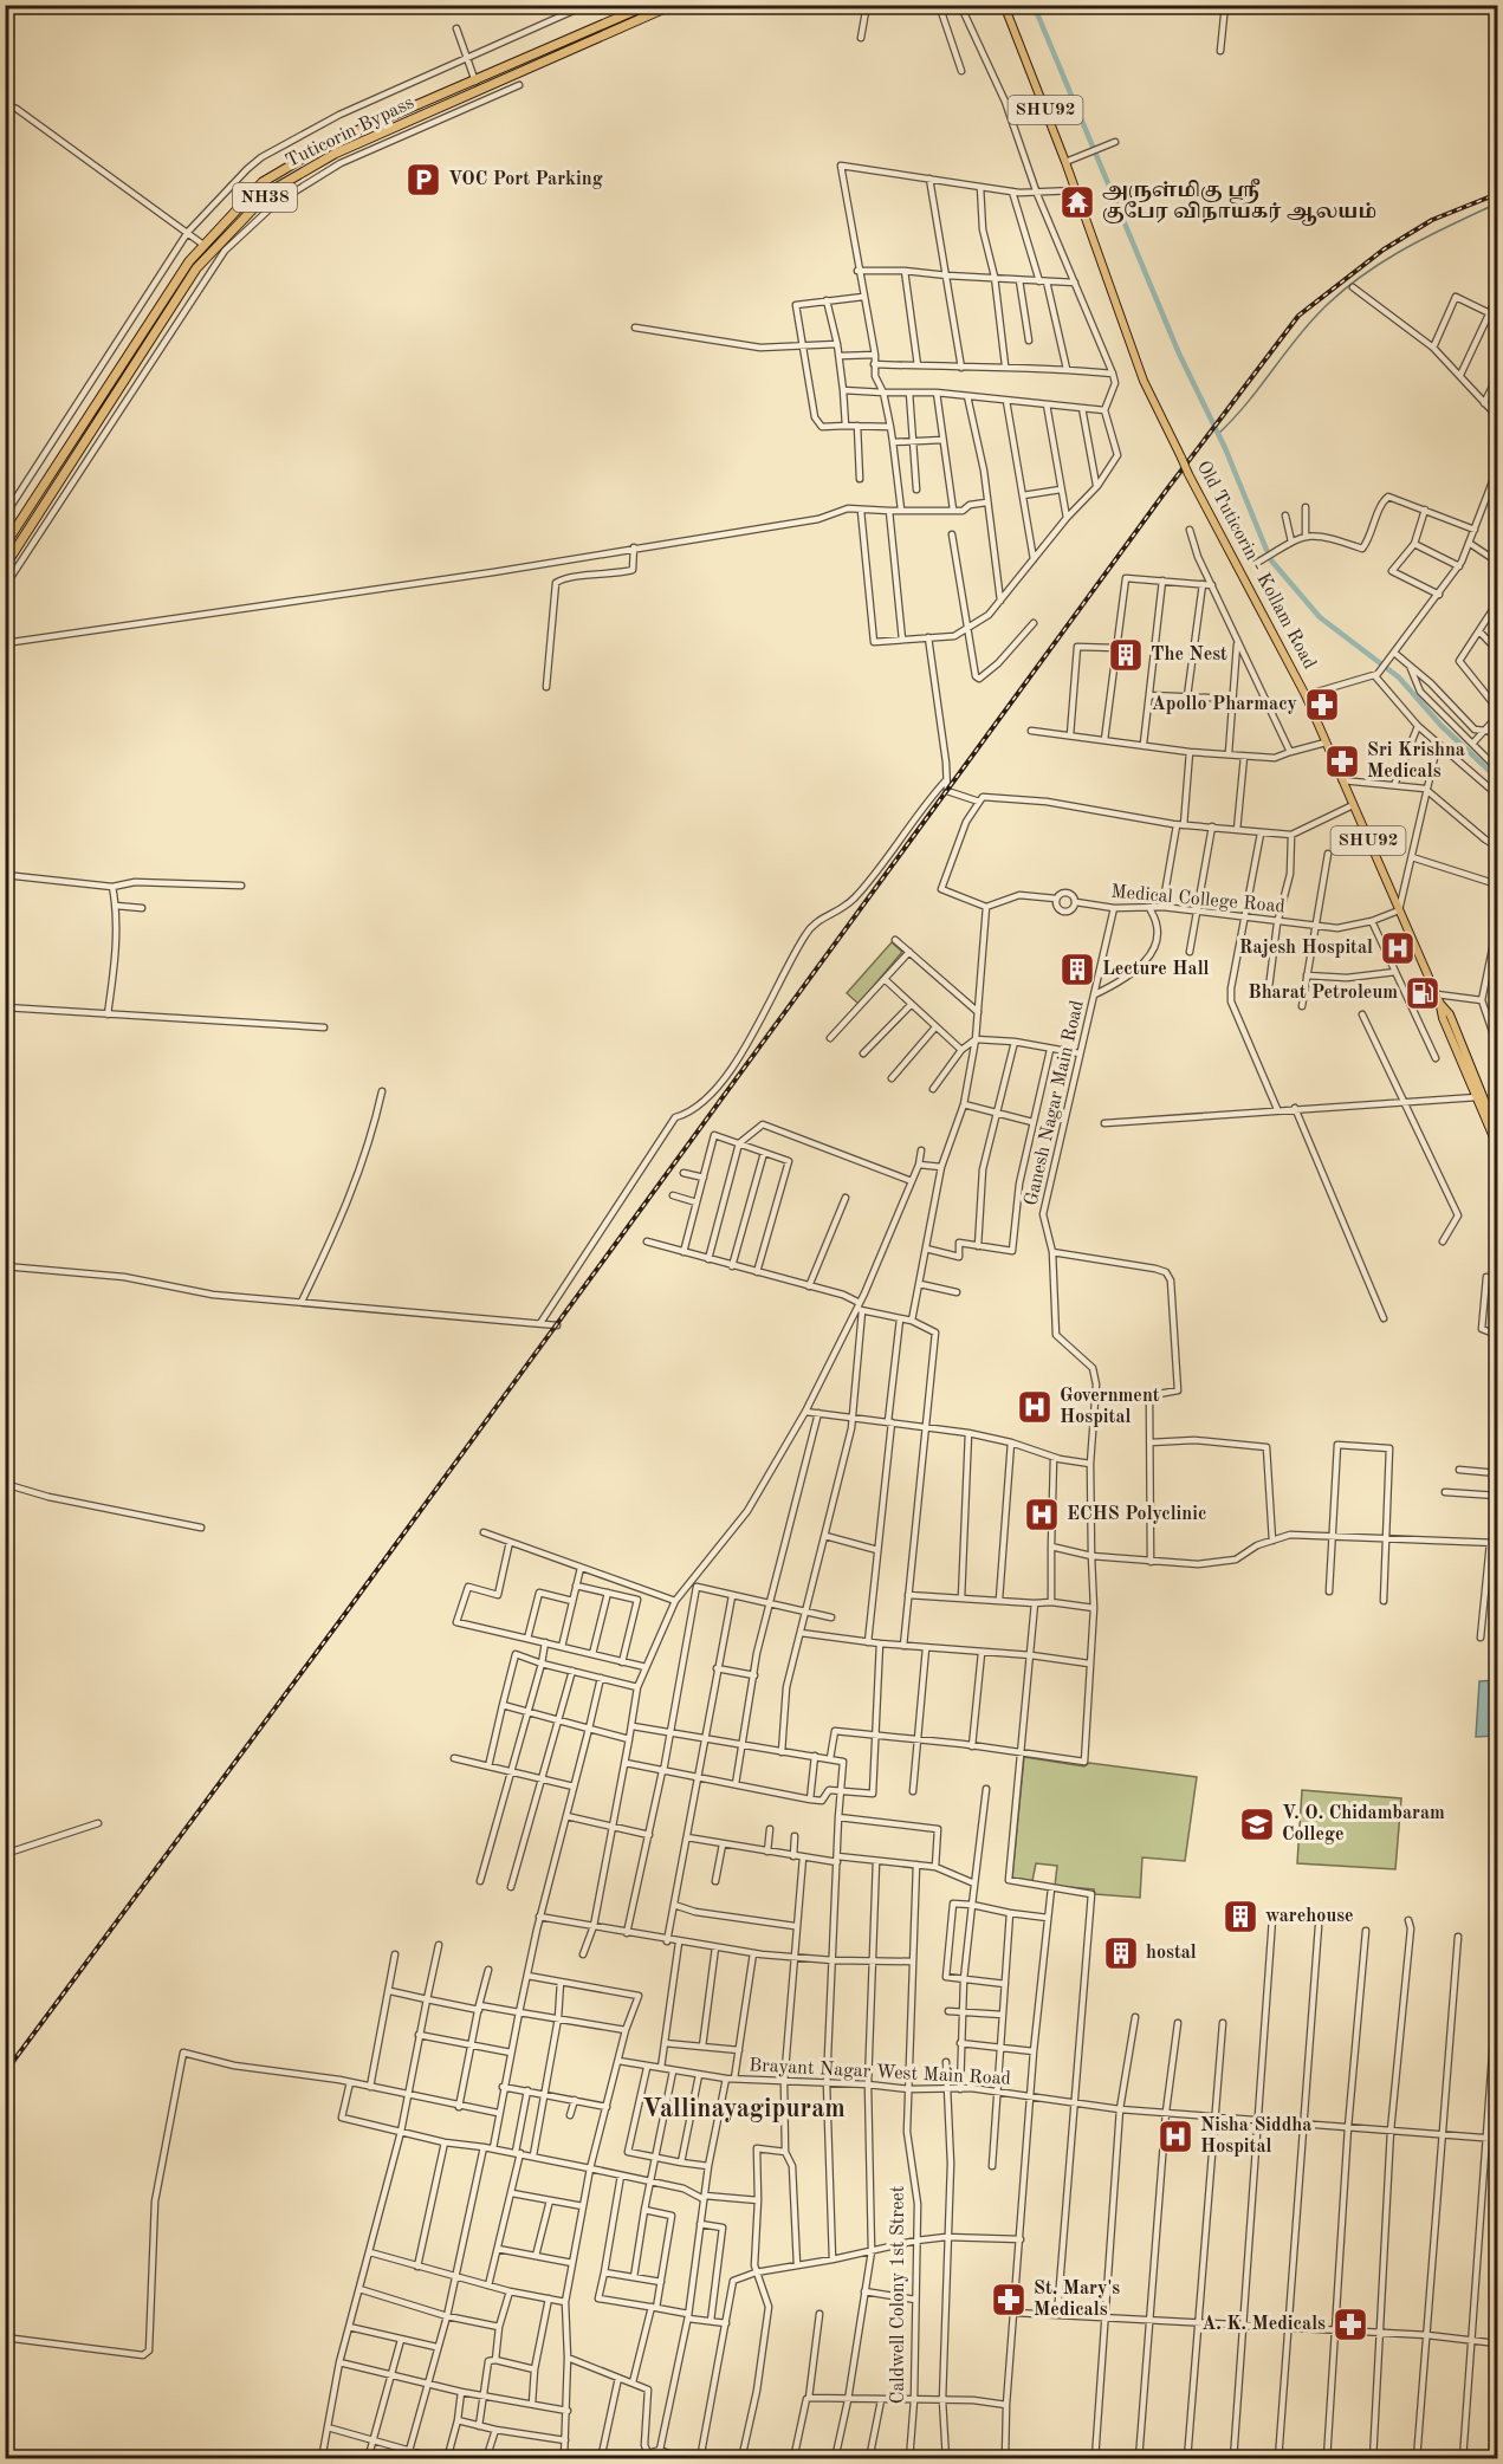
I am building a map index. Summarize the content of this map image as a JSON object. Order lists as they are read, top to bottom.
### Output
{
  "streets": {
    "highway": ["Tuticorin Bypass", "NH38"],
    "main road": ["SHU92", "Old Tuticorin - Kollam Road"],
    "street": [
      "Medical College Road",
      "Ganesh Nagar Main Road",
      "Brayant Nagar West Main Road",
      "Caldwell Colony 1st Street"
    ]
  },
  "crossings": [
    ["Old Tuticorin - Kollam Road", "Medical College Road"],
    ["Medical College Road", "Ganesh Nagar Main Road"],
    ["Brayant Nagar West Main Road", "Caldwell Colony 1st Street"]
  ],
  "districts": ["Vallinayagipuram"],
  "places": {
    "parking": ["VOC Port Parking"],
    "temple": ["அருள்மிகு ஶ்ரீ குபேர விநாயகர் ஆலயம்"],
    "building": [
      "The Nest",
      "Lecture Hall",
      "warehouse",
      "hostal"
    ],
    "pharmacy": [
      "Apollo Pharmacy",
      "Sri Krishna Medicals",
      "St. Mary's Medicals",
      "A. K. Medicals"
    ],
    "hospital": [
      "Rajesh Hospital",
      "Government Hospital",
      "ECHS Polyclinic",
      "Nisha Siddha Hospital"
    ],
    "fuel station": ["Bharat Petroleum"],
    "school or university": ["V. O. Chidambaram College"]
  }
}
